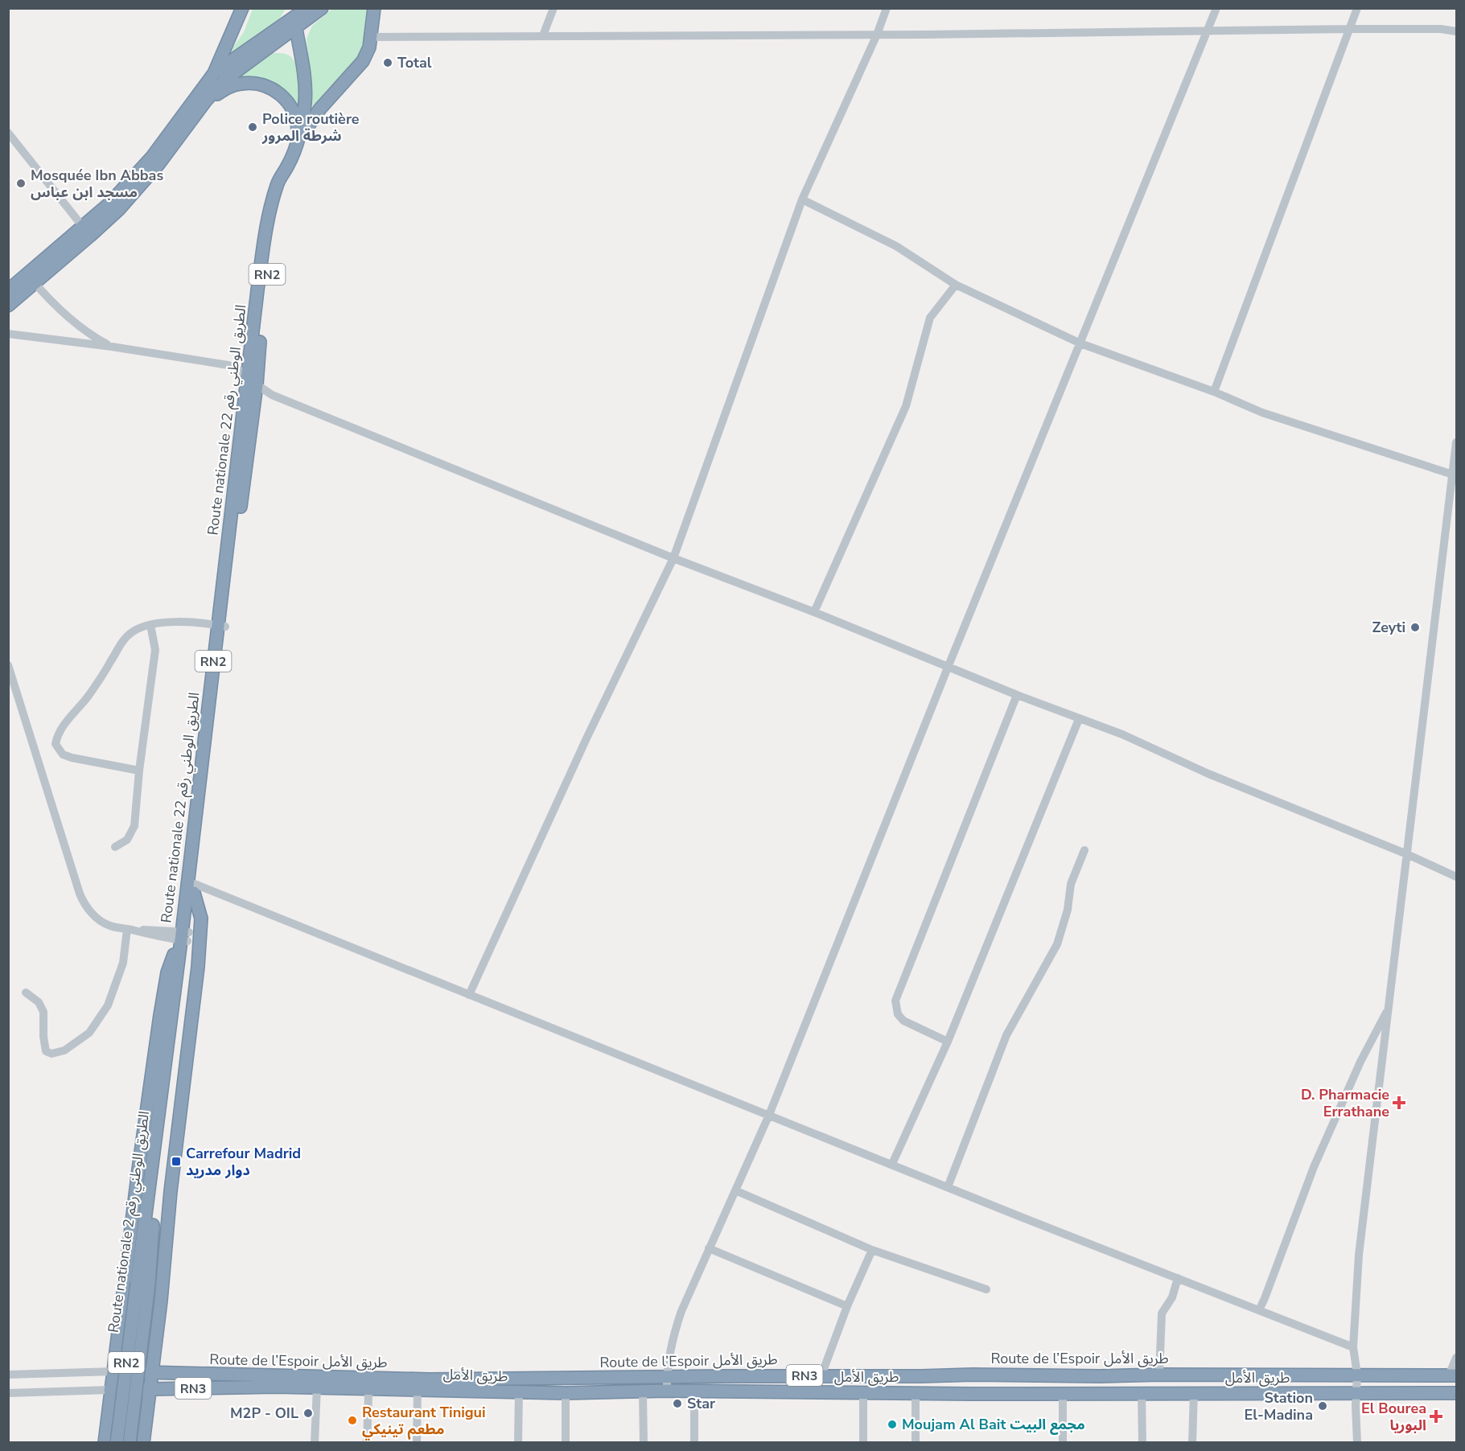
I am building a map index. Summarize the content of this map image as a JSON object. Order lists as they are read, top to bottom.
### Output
{
  "streets": {
    "highway": [
      "RN2",
      "Route nationale 22 الطريق الوطني رقم",
      "Route nationale الطريق الوطني رقم 2",
      "Route de l’Espoir طريق الأمل",
      "طريق الأمل",
      "RN3"
    ]
  },
  "crossings": [
    ["RN2", "Route nationale 22 الطريق الوطني رقم"],
    ["Route nationale 22 الطريق الوطني رقم", "Route nationale الطريق الوطني رقم 2"],
    ["Route de l’Espoir طريق الأمل", "طريق الأمل"]
  ],
  "places": {
    "other": [
      "Total",
      "Police routière شرطة المرور",
      "Mosquée Ibn Abbas مسجد ابن عباس",
      "Zeyti",
      "Star",
      "Station El-Madina",
      "M2P - OIL",
      "Restaurant Tinigui مطعم تينيكي",
      "Moujam Al Bait مجمع البيت"
    ],
    "health": ["D. Pharmacie Errathane", "El Bourea البوريا"],
    "transit": ["Carrefour Madrid دوار مدريد"]
  }
}
